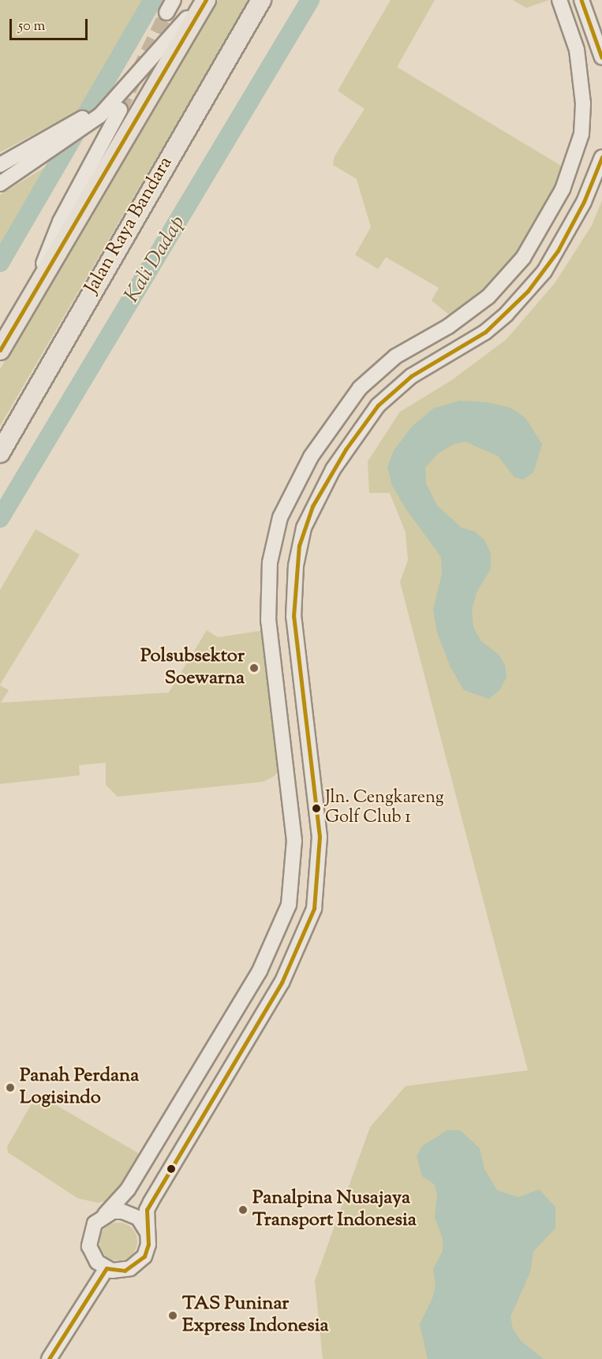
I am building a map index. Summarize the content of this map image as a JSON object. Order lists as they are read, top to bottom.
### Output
{
  "streets": {
    "main road": ["Jalan Raya Bandara"]
  },
  "water": ["Kali Dadap"],
  "places": [
    "Polsubsektor Soewarna",
    "Jln. Cengkareng Golf Club 1",
    "Panah Perdana Logisindo",
    "Panalpina Nusajaya Transport Indonesia",
    "TAS Puninar Express Indonesia"
  ],
  "scale_bar": "50 m"
}
